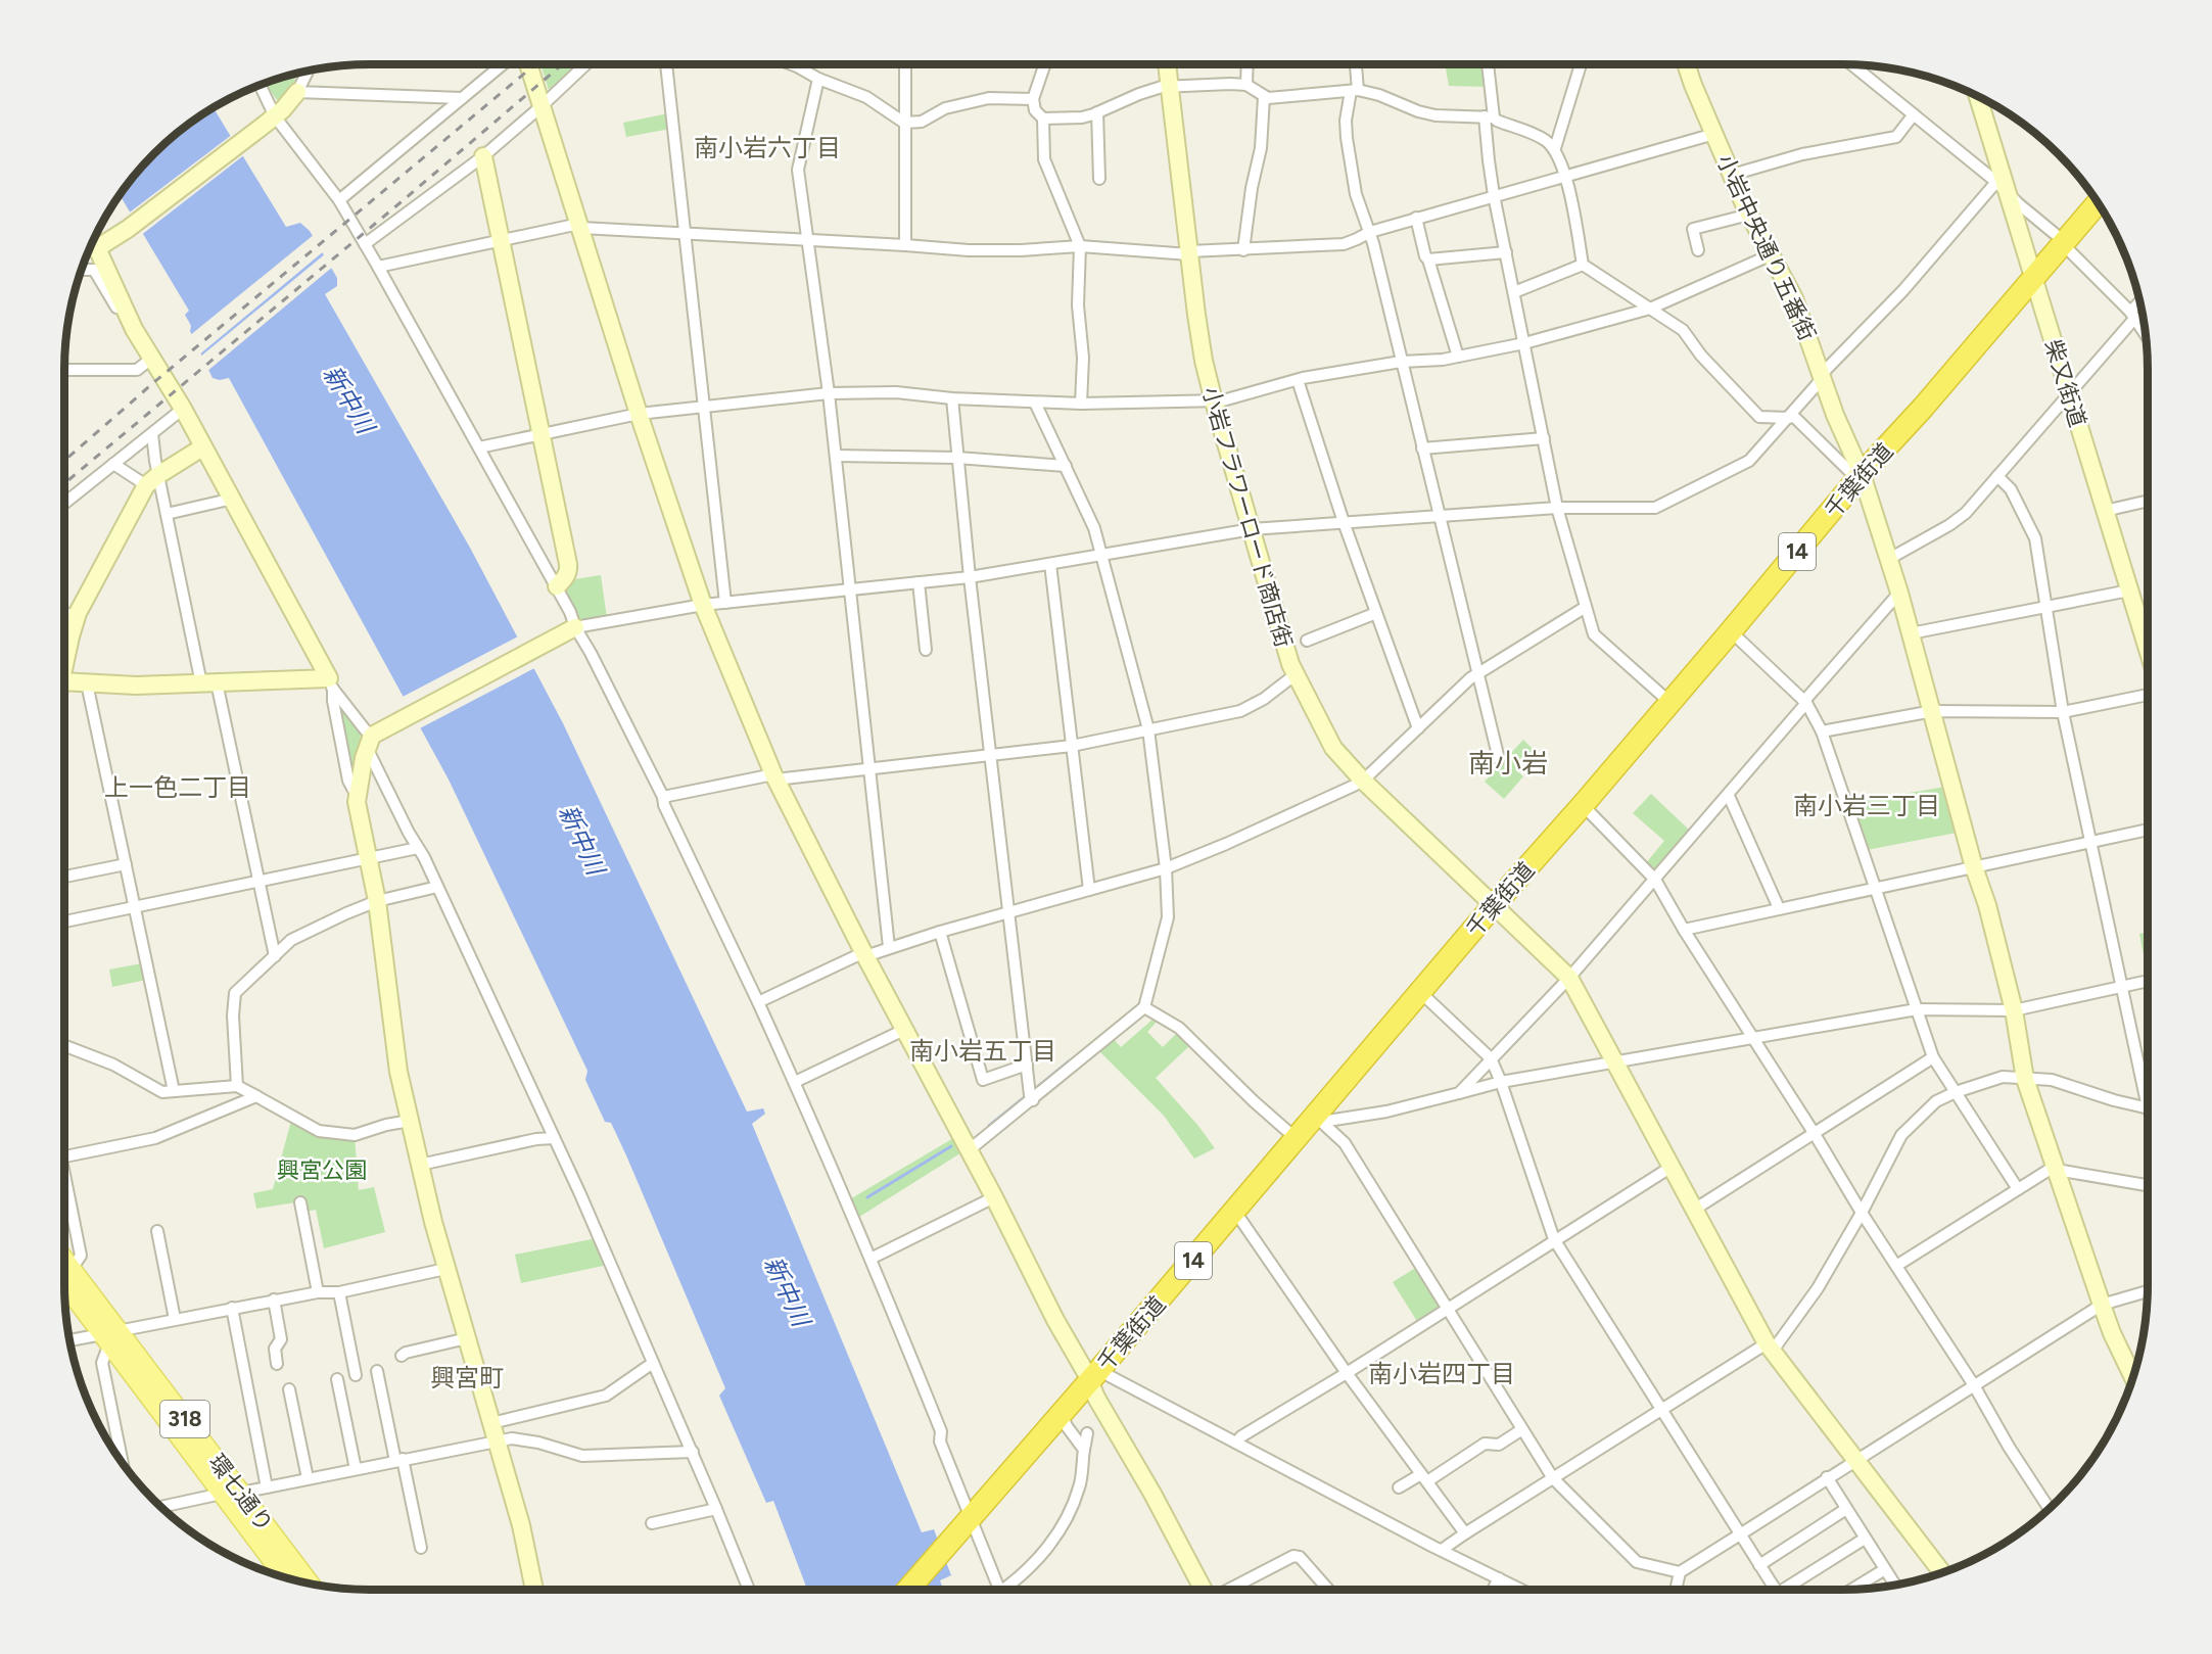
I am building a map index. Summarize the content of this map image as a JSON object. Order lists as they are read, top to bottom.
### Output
{
  "streets": {
    "highway": ["千葉街道", "14"],
    "main road": ["318", "環七通り"],
    "street": ["小岩中央通り五番街", "柴又街道", "小岩フラワーロード商店街"]
  },
  "crossings": [
    ["小岩中央通り五番街", "千葉街道"],
    ["柴又街道", "千葉街道"],
    ["千葉街道", "小岩フラワーロード商店街"]
  ],
  "districts": [
    "南小岩六丁目",
    "南小岩",
    "上一色二丁目",
    "南小岩三丁目",
    "南小岩五丁目",
    "南小岩四丁目",
    "興宮町"
  ],
  "water": ["新中川"],
  "parks": ["興宮公園"]
}
